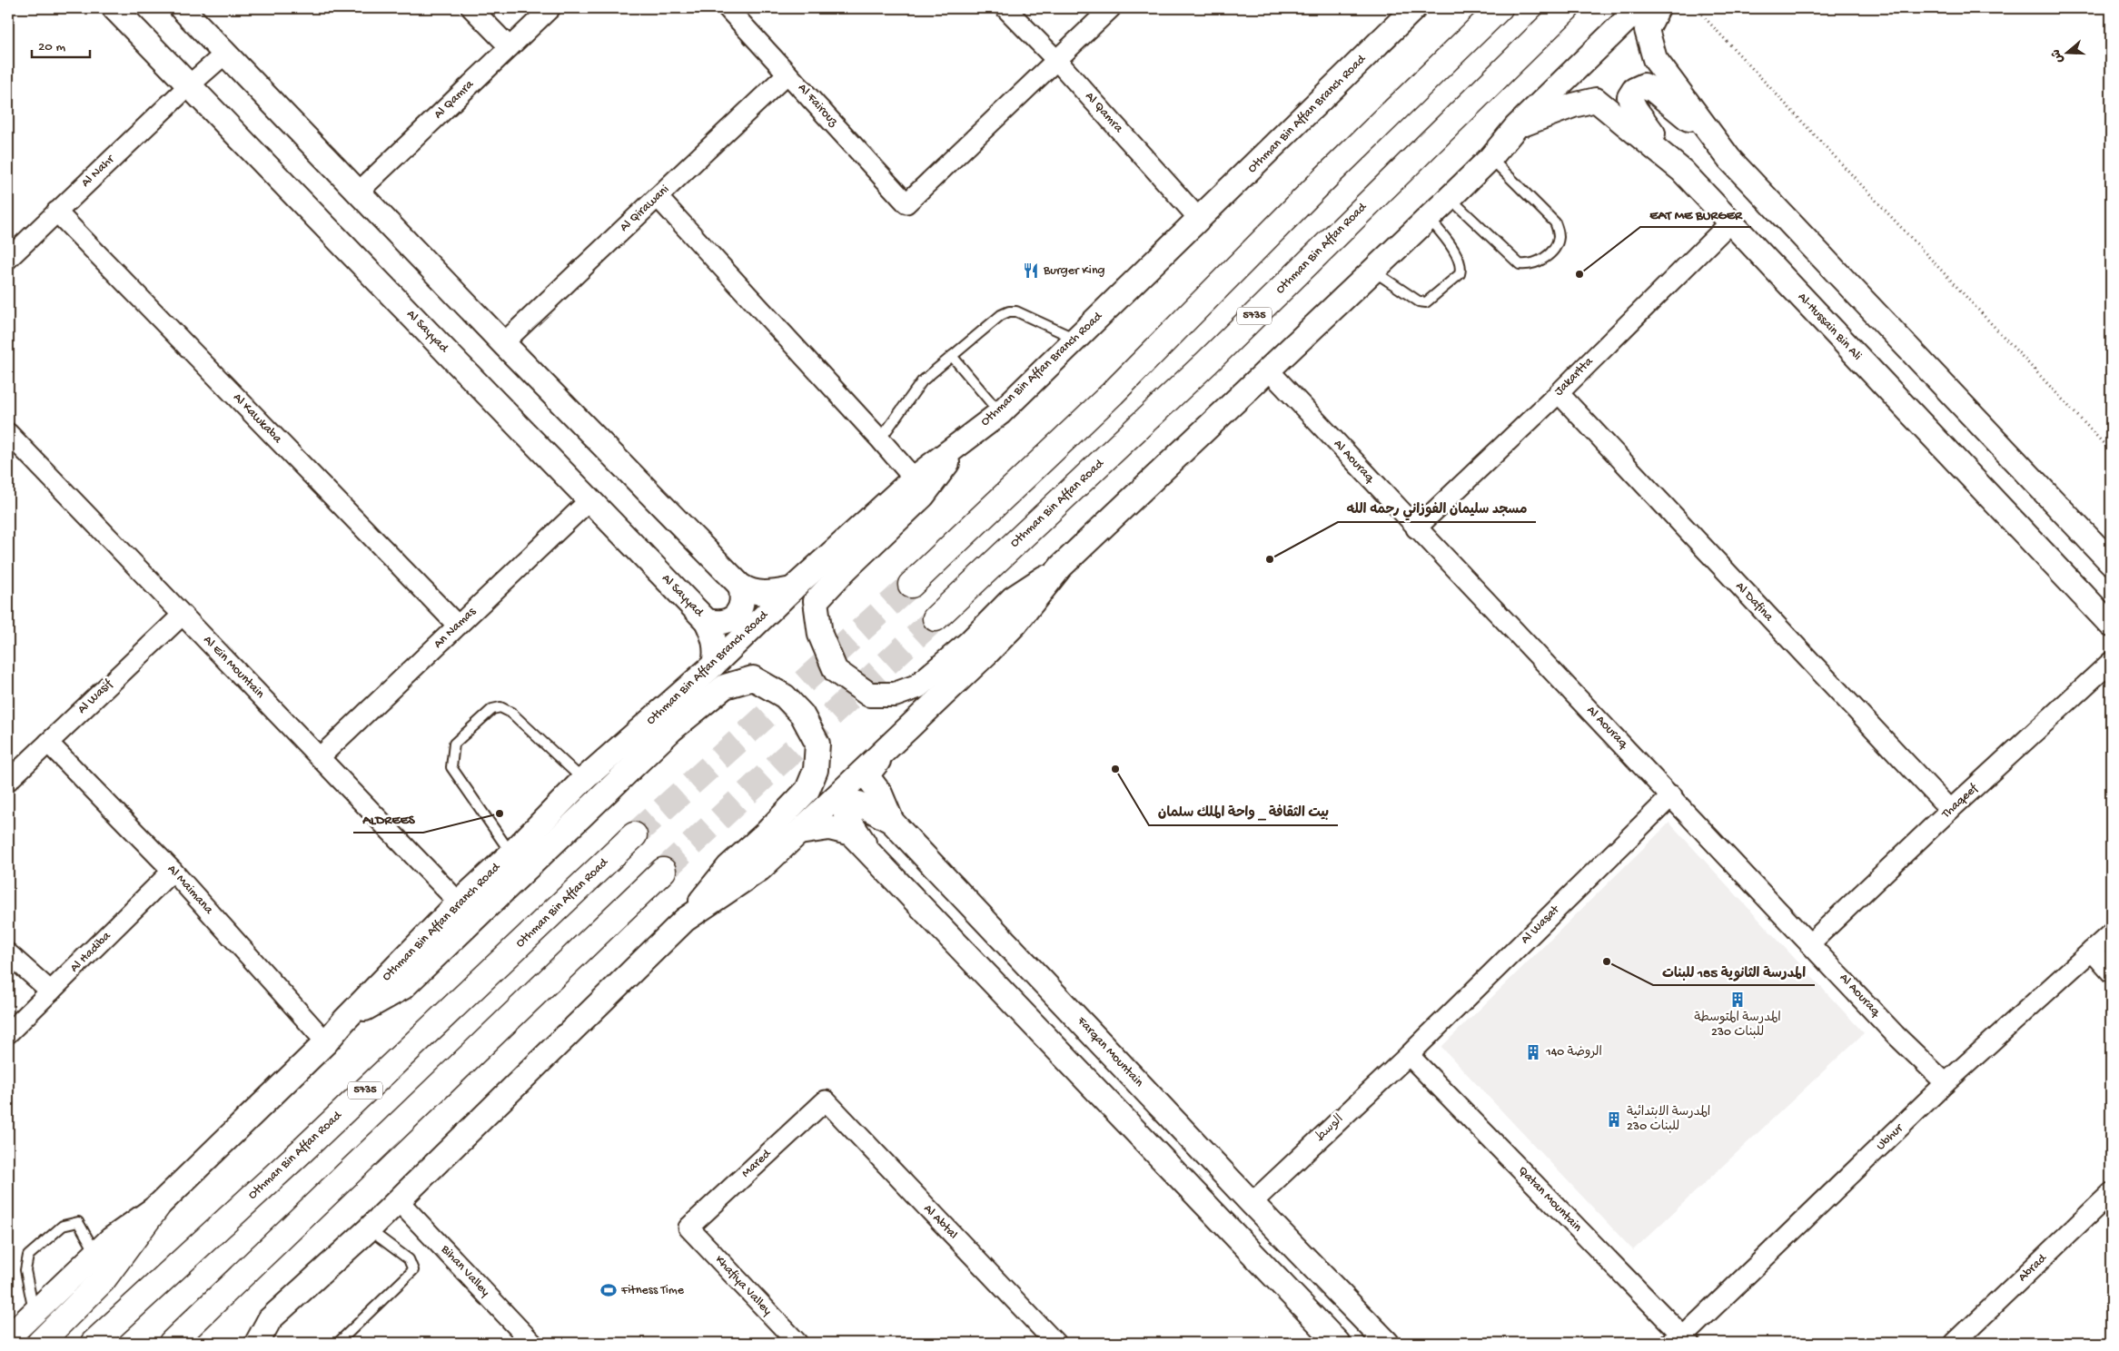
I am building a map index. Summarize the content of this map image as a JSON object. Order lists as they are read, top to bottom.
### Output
{
  "streets": {
    "main road": ["Othman Bin Affan Road", "5735"],
    "street": [
      "Al Qamra",
      "Al Fairouz",
      "Othman Bin Affan Branch Road",
      "Al Nahr",
      "Al Qirawani",
      "Al-Hussain Bin Ali",
      "Al Sayyad",
      "Jakartta",
      "Al Kawkaba",
      "Al Aouraq",
      "Al Dafina",
      "An Namas",
      "Al Ein Mountain",
      "Al Wasif",
      "Thaqeef",
      "Al Maimana",
      "Al Wasat",
      "Al Hadiba",
      "Farqan Mountain",
      "الوسط",
      "Ubhur",
      "Mared",
      "Qatan Mountain",
      "Al Abtal",
      "Abrad",
      "Bihan Valley",
      "Khafiya Valley"
    ]
  },
  "crossings": [
    ["Al Qamra", "Al Fairouz"],
    ["Al Qamra", "Othman Bin Affan Branch Road"],
    ["Al Fairouz", "Al Qirawani"],
    ["Othman Bin Affan Branch Road", "Al Sayyad"],
    ["Othman Bin Affan Branch Road", "Al Ein Mountain"],
    ["Othman Bin Affan Branch Road", "Al Maimana"],
    ["Al Nahr", "Al Sayyad"],
    ["Al Nahr", "Al Kawkaba"],
    ["Al-Hussain Bin Ali", "Jakartta"],
    ["Al Sayyad", "An Namas"],
    ["Jakartta", "Al Aouraq"],
    ["Jakartta", "Al Dafina"],
    ["Al Kawkaba", "An Namas"],
    ["Al Aouraq", "Thaqeef"],
    ["Al Aouraq", "Al Wasat"],
    ["Al Aouraq", "Ubhur"],
    ["Al Dafina", "Thaqeef"],
    ["An Namas", "Al Ein Mountain"],
    ["Al Ein Mountain", "Al Wasif"],
    ["Al Wasif", "Al Maimana"],
    ["Al Maimana", "Al Hadiba"],
    ["Al Wasat", "الوسط"],
    ["Al Wasat", "Qatan Mountain"],
    ["Farqan Mountain", "الوسط"],
    ["الوسط", "Qatan Mountain"],
    ["Ubhur", "Qatan Mountain"],
    ["Mared", "Al Abtal"],
    ["Mared", "Khafiya Valley"]
  ],
  "places": {
    "restaurant": ["Burger King"],
    "other": [
      "EAT ME BURGER",
      "مسجد سليمان الفوزاني رحمه الله",
      "بيت الثقافة _ واحة الملك سلمان",
      "ALDREES",
      "المدرسة الثانوية 185 للبنات"
    ],
    "building": ["المدرسة المتوسطة 230 للبنات", "الروضة 140", "المدرسة الابتدائية 230 للبنات"],
    "sports": ["Fitness Time"]
  },
  "scale_bar": "20 m",
  "north": "left"
}
